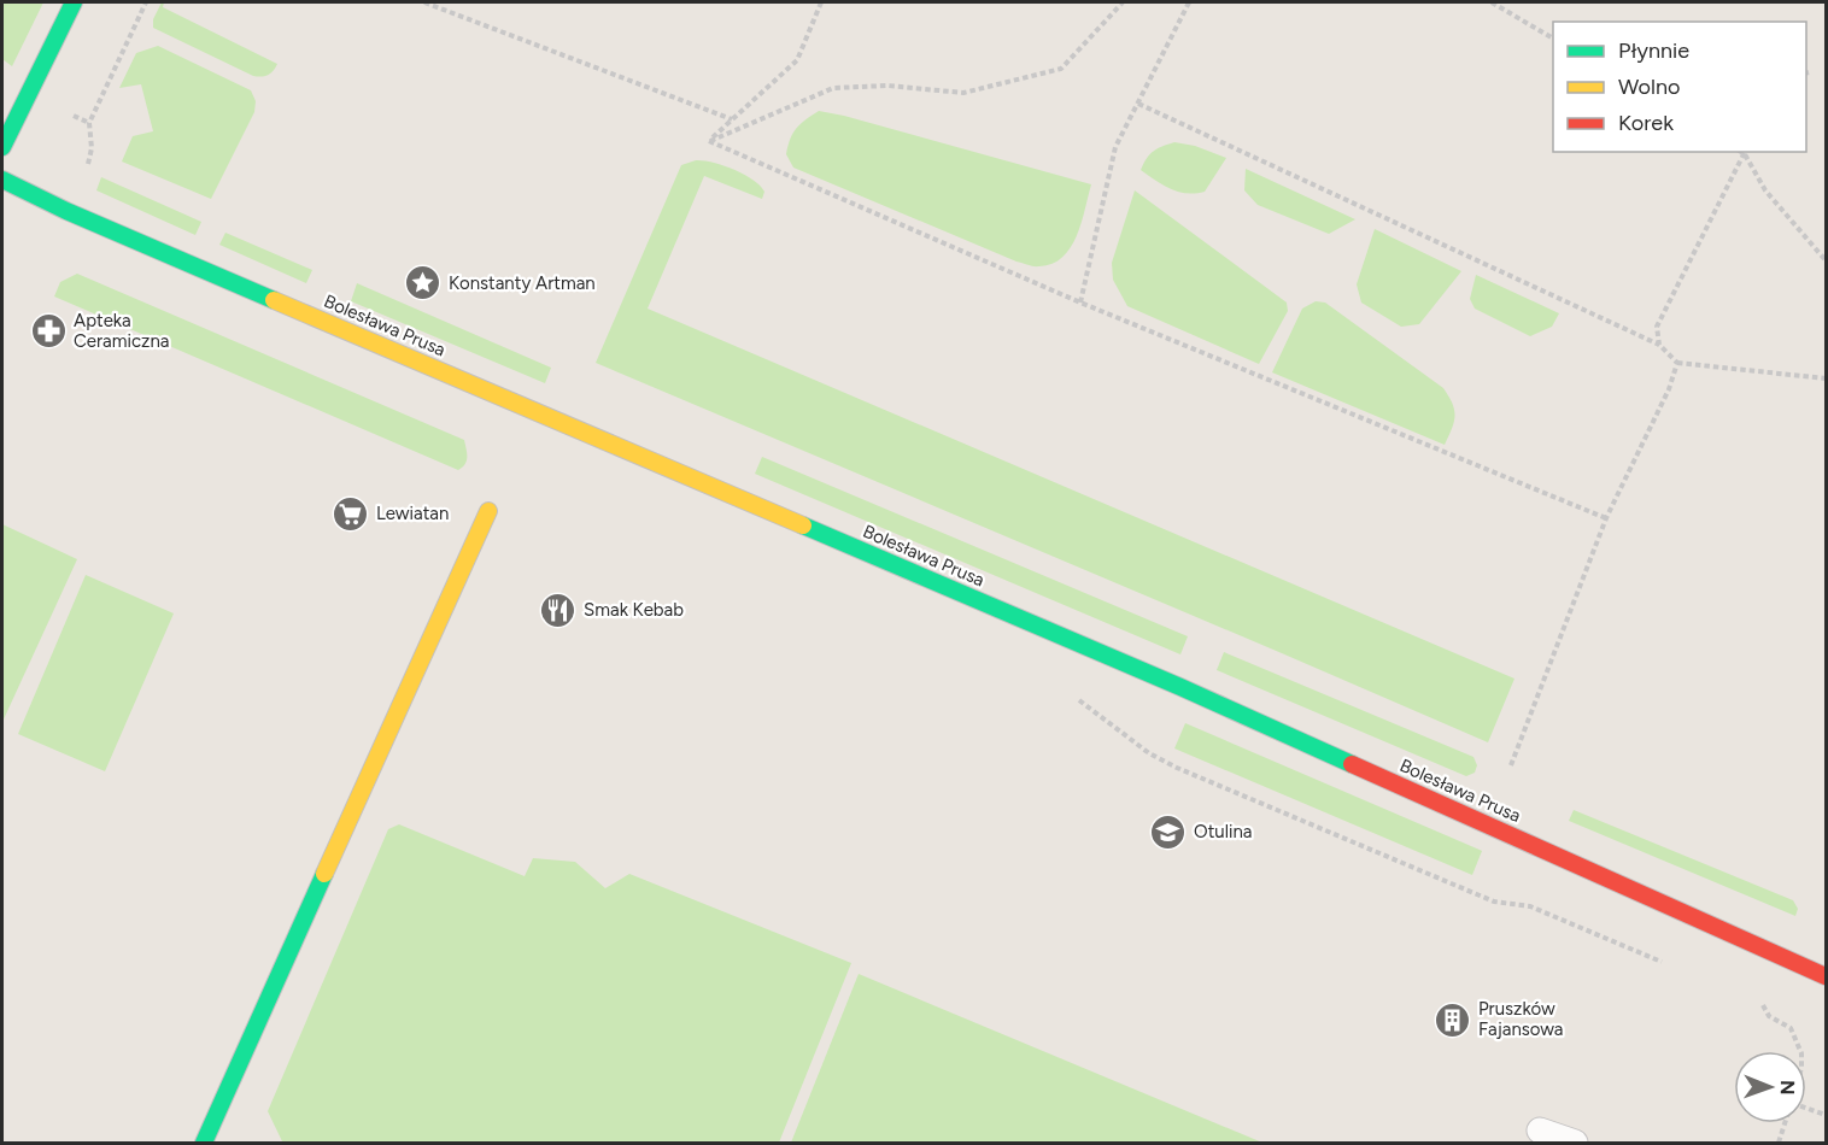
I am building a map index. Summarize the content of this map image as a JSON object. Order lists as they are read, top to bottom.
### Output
{
  "streets": {
    "street": ["Bolesława Prusa"]
  },
  "places": {
    "place": ["Konstanty Artman"],
    "pharmacy": ["Apteka Ceramiczna"],
    "supermarket": ["Lewiatan"],
    "restaurant": ["Smak Kebab"],
    "school or university": ["Otulina"],
    "building": ["Pruszków Fajansowa"]
  },
  "legend": ["Płynnie", "Wolno", "Korek"],
  "north": "right"
}
